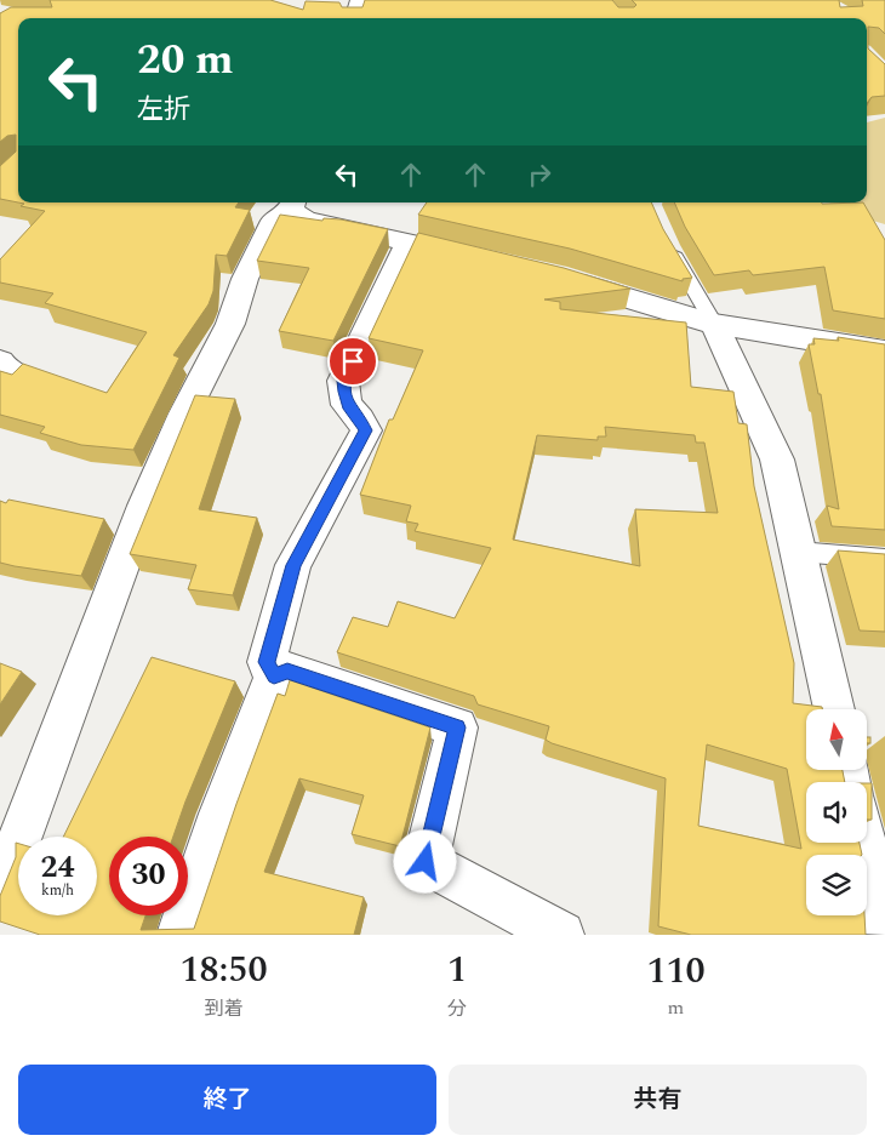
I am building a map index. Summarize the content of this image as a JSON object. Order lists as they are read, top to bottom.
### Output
{
  "north": "top",
  "page": {
    "turn": ["20 m", "左折"],
    "speed": "24 km/h",
    "limit": "30",
    "eta": [
      "18:50",
      "到着",
      "1",
      "分",
      "110",
      "m"
    ],
    "buttons": ["終了", "共有"]
  }
}
